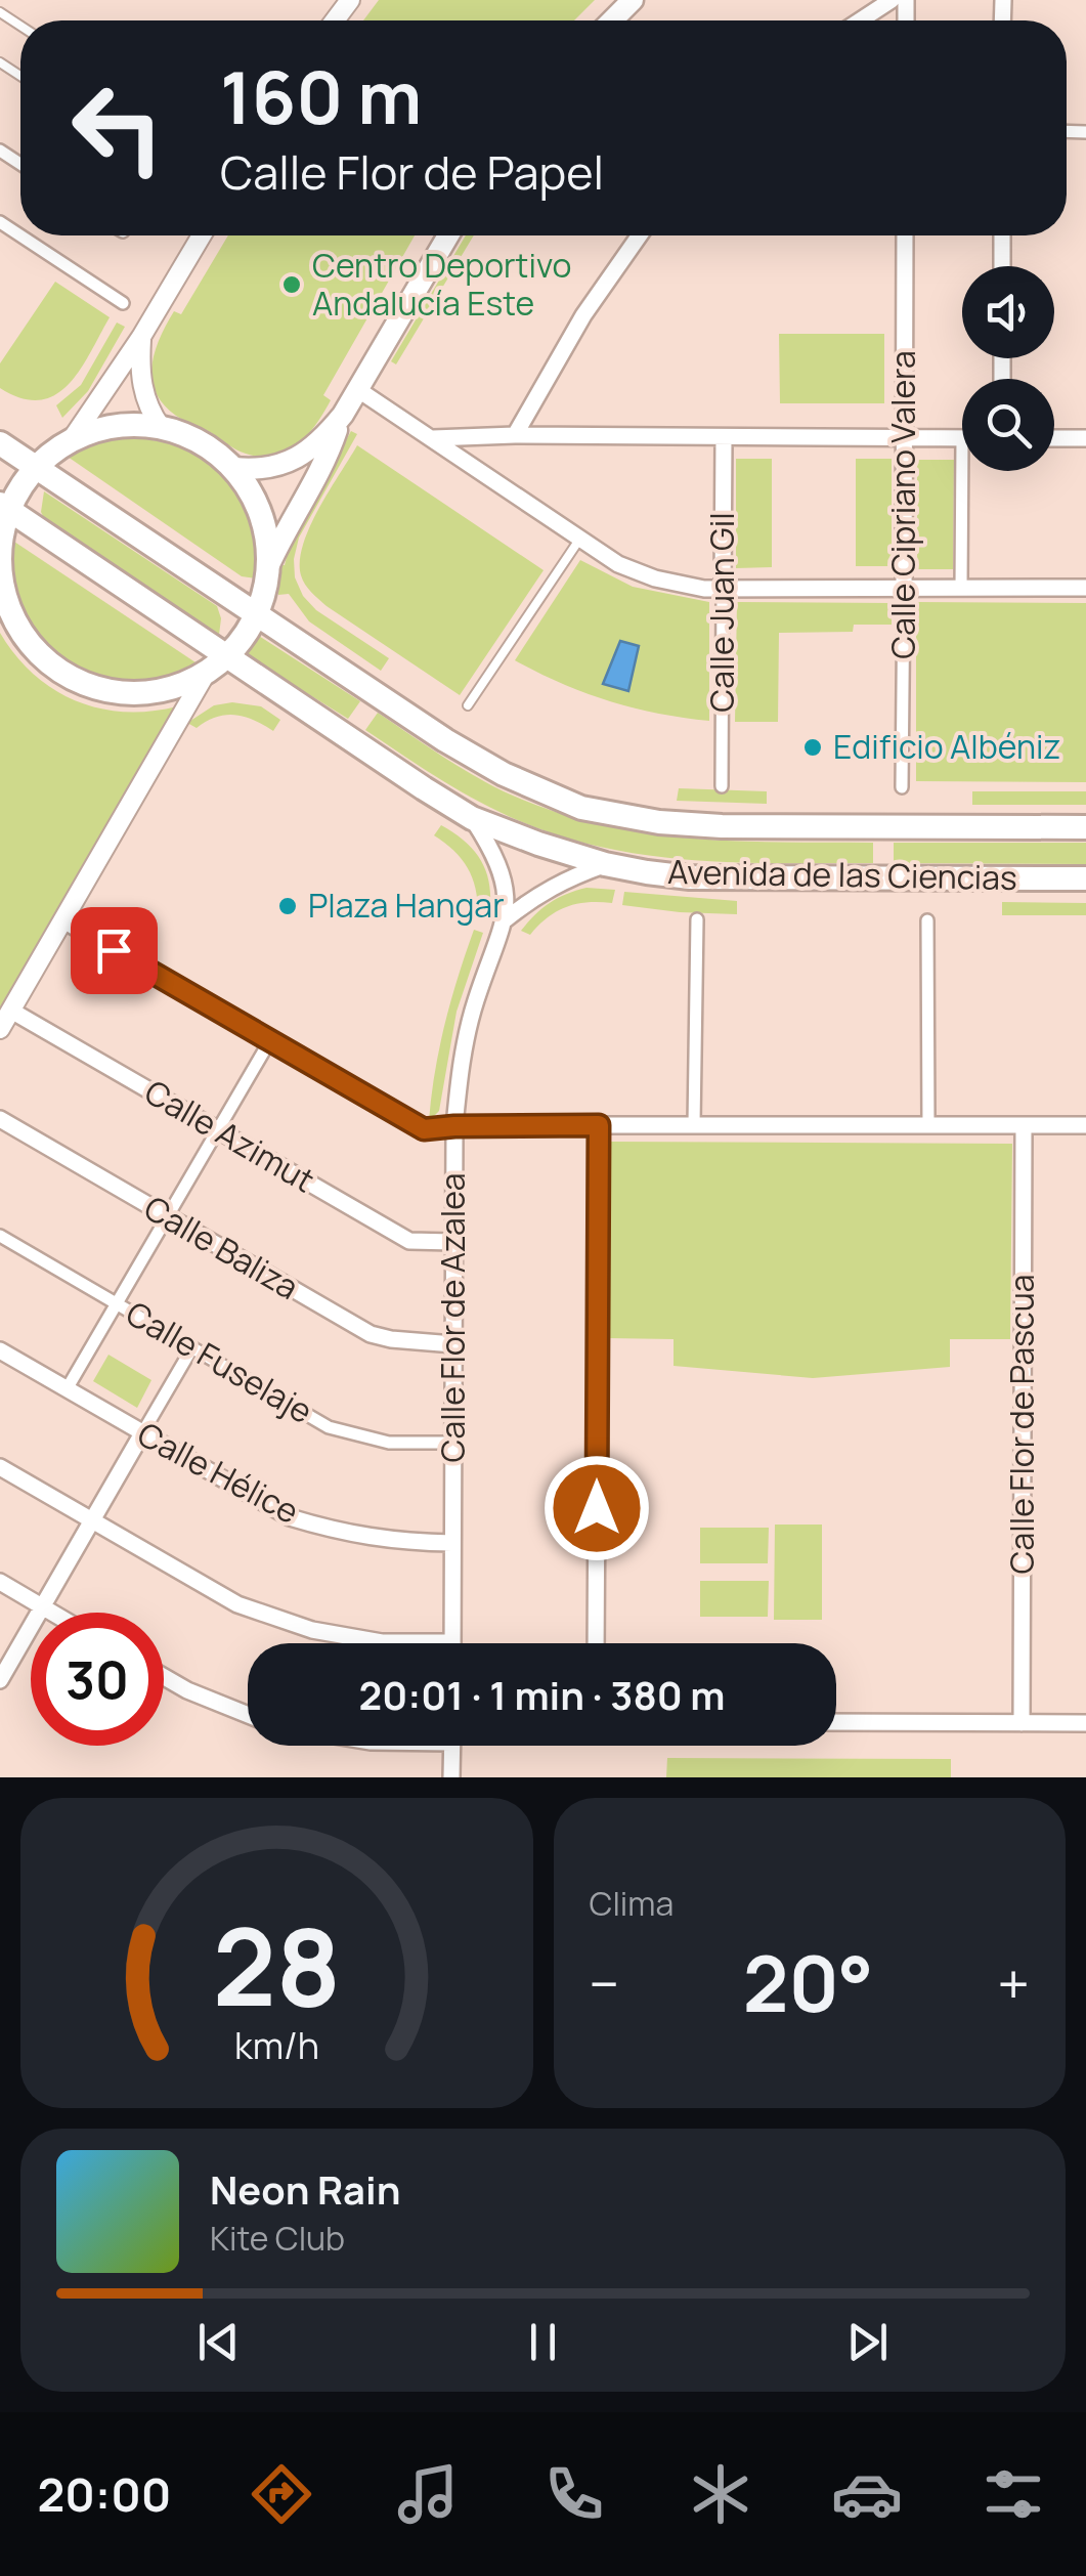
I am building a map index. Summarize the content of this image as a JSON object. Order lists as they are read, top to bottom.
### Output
{
  "streets": {
    "main road": ["Avenida de las Ciencias"],
    "street": [
      "Calle Cipriano Valera",
      "Calle Juan Gil",
      "Calle Azimut",
      "Calle Baliza",
      "Calle Flor de Azalea",
      "Calle Fuselaje",
      "Calle Flor de Pascua",
      "Calle Hélice"
    ]
  },
  "crossings": [
    ["Calle Azimut", "Calle Flor de Azalea"],
    ["Calle Baliza", "Calle Flor de Azalea"],
    ["Calle Flor de Azalea", "Calle Fuselaje"],
    ["Calle Flor de Azalea", "Calle Hélice"]
  ],
  "places": ["Centro Deportivo Andalucía Este", "Edificio Albéniz", "Plaza Hangar"],
  "page": {
    "turn": ["160 m", "Calle Flor de Papel"],
    "limit": "30",
    "trip": "20:01 · 1 min · 380 m",
    "tile": "Clima",
    "heat": ["−", "20°", "+"],
    "song": ["Neon Rain", "Kite Club"],
    "tabs": "20:00",
    "gauge": ["28", "km/h"]
  }
}
